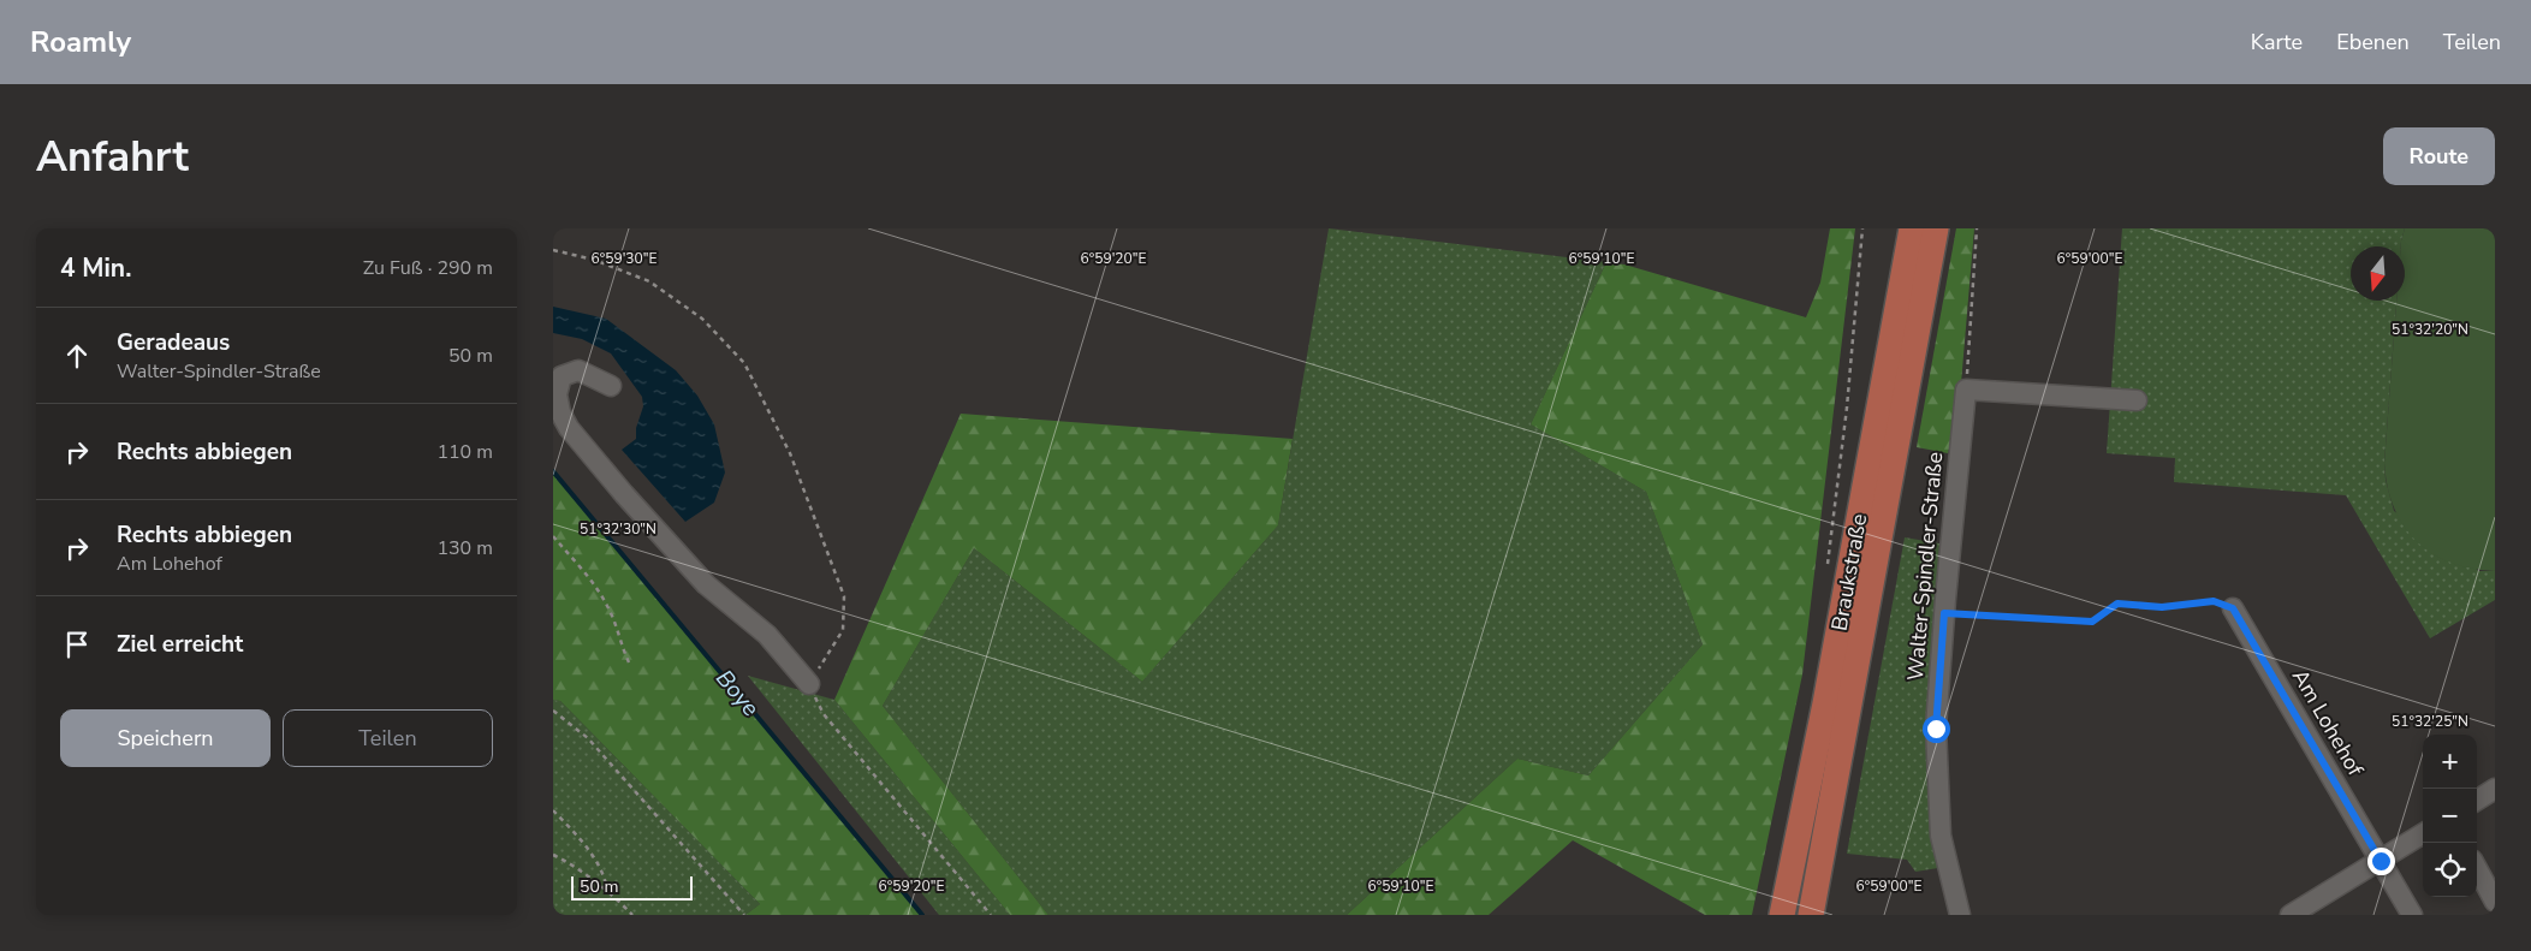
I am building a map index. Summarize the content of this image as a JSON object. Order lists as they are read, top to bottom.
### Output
{
  "streets": {
    "main road": ["Braukstraße"],
    "street": ["Walter-Spindler-Straße", "Am Lohehof"]
  },
  "water": ["Boye"],
  "scale_bar": "50 m",
  "north": "bottom",
  "page": {
    "header": "Roamly",
    "nav": ["Karte", "Ebenen", "Teilen"],
    "buttons": [
      "Route",
      ["Speichern", "Teilen"]
    ],
    "title": "Anfahrt",
    "heading": ["4 Min.", "Zu Fuß · 290 m"],
    "list": [
      ["Geradeaus", "Walter-Spindler-Straße", "50 m"],
      ["Rechts abbiegen", "110 m"],
      ["Rechts abbiegen", "Am Lohehof", "130 m"],
      "Ziel erreicht"
    ],
    "map_buttons": ["+", "−"],
    "scale": "50 m"
  },
  "coordinates": [
    "6°59'30\"E",
    "6°59'20\"E",
    "6°59'10\"E",
    "6°59'00\"E",
    "51°32'20\"N",
    "51°32'30\"N",
    "51°32'25\"N"
  ]
}
